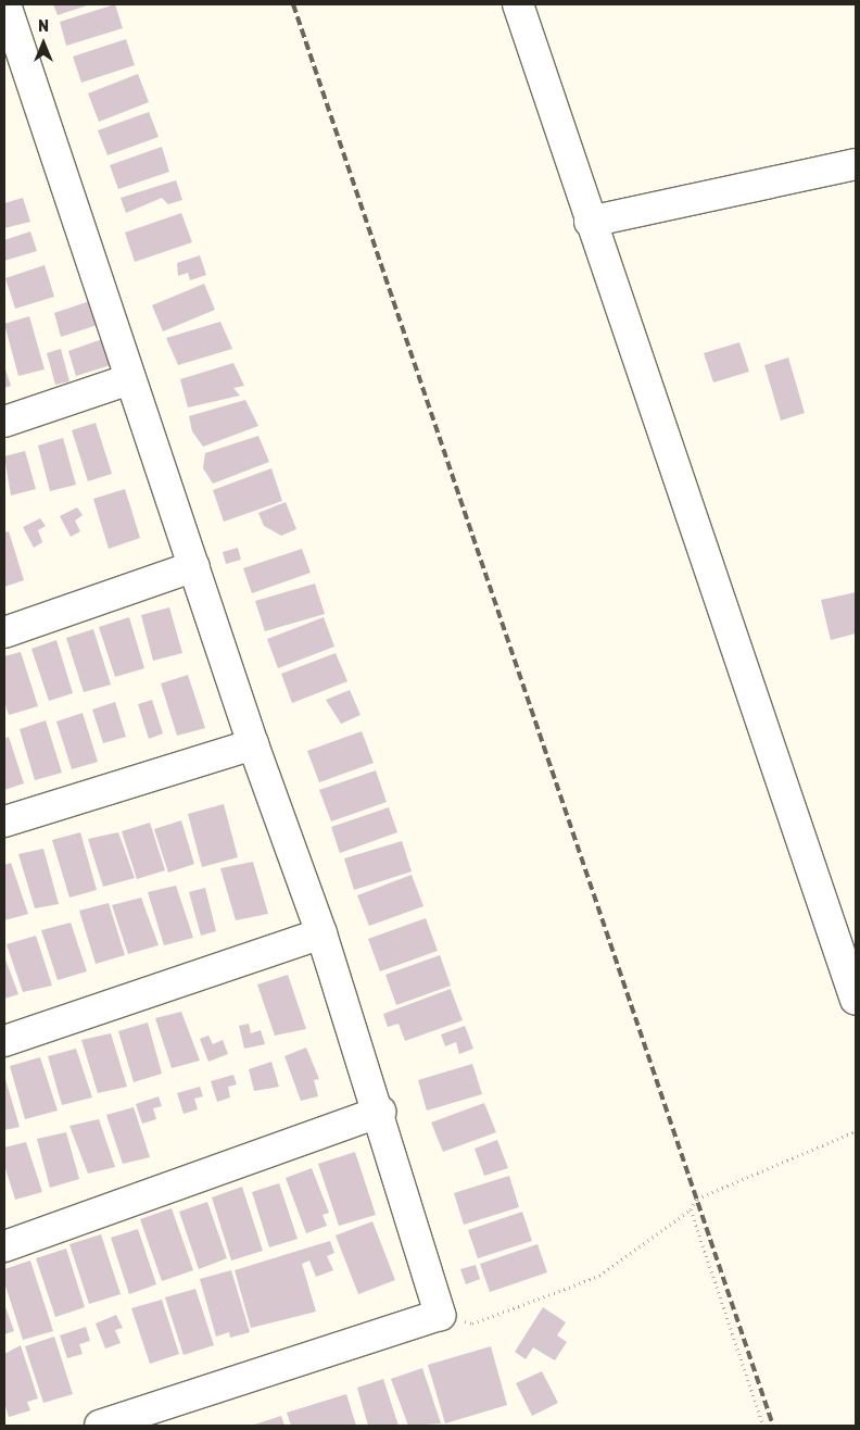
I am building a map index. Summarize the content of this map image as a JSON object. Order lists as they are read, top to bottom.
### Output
{
  "north": "top"
}
